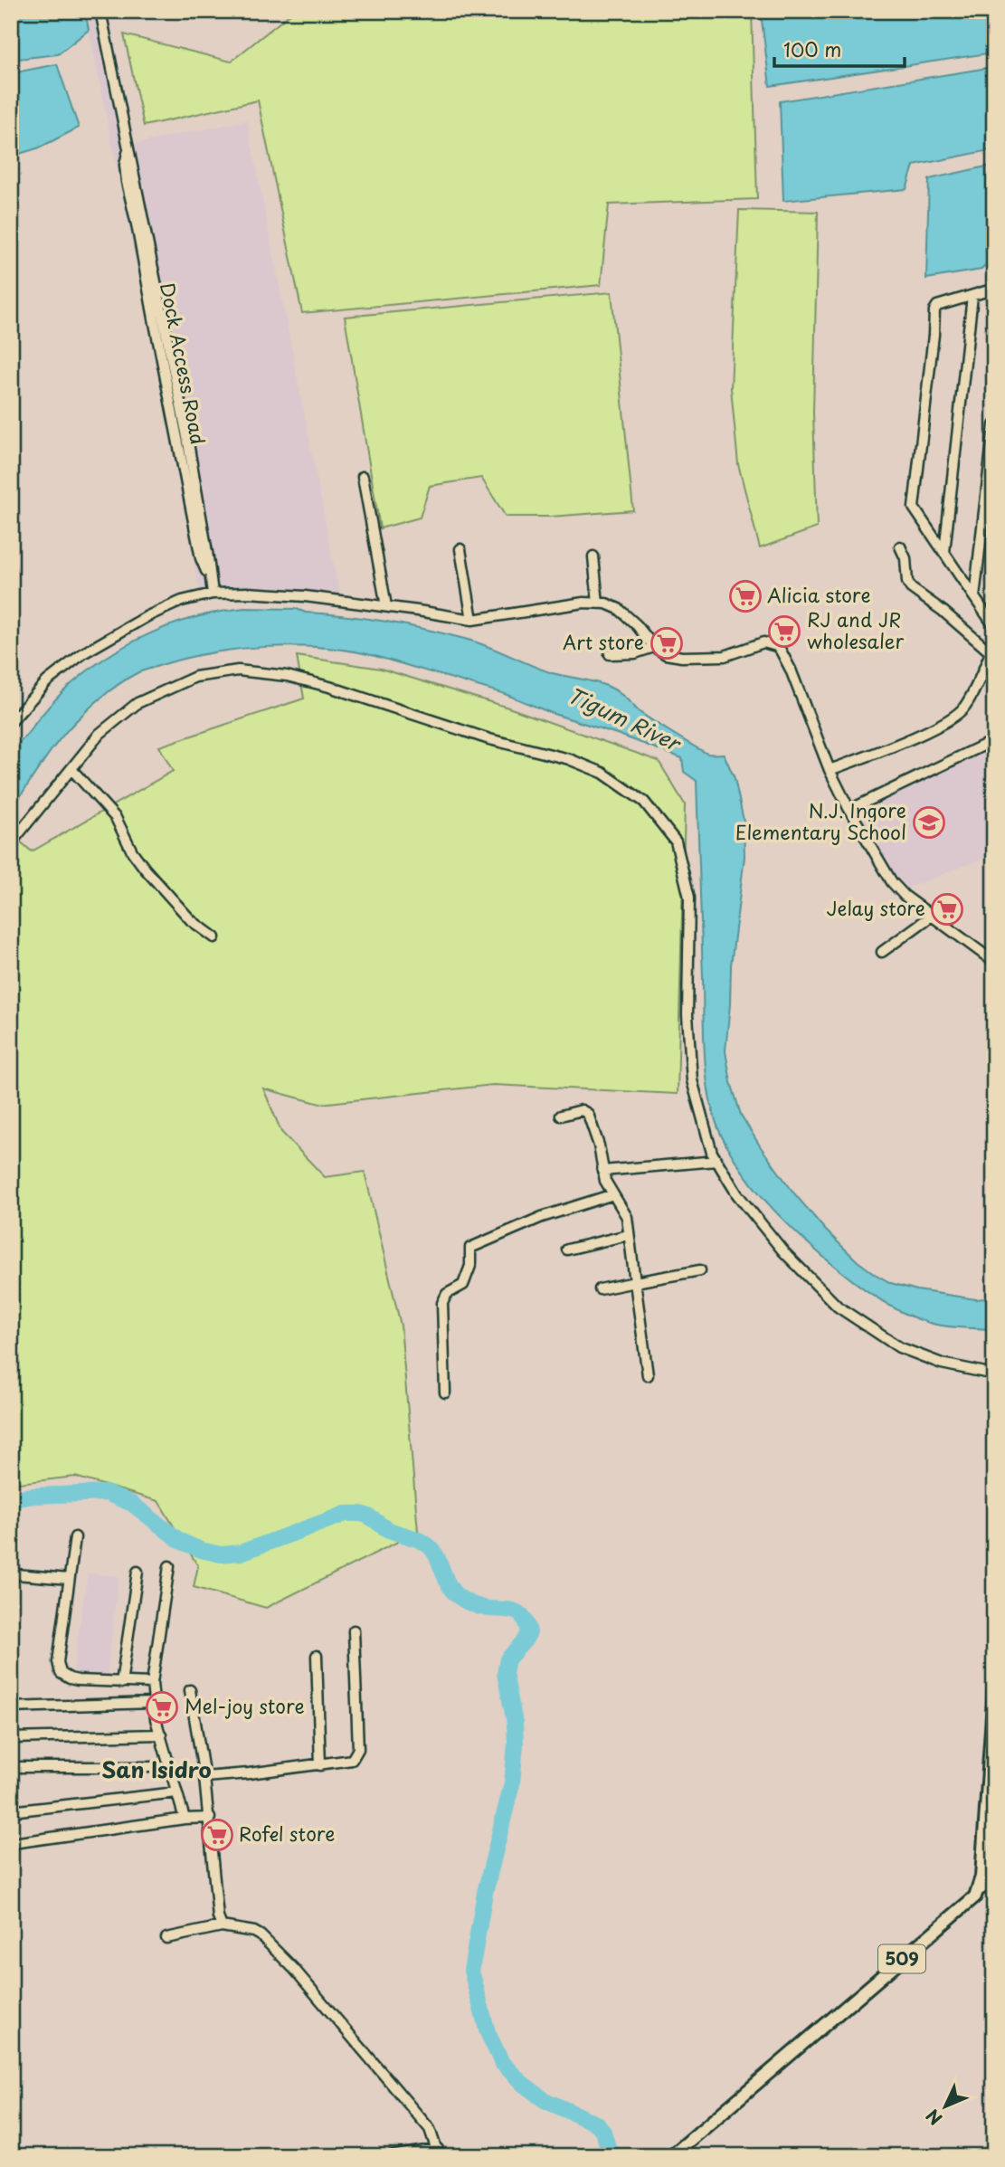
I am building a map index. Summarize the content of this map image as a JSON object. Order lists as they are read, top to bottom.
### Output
{
  "streets": {
    "main road": ["509"],
    "street": ["Dock Access Road"]
  },
  "districts": ["San Isidro"],
  "water": ["Tigum River"],
  "places": {
    "supermarket": [
      "Alicia store",
      "RJ and JR wholesaler",
      "Art store",
      "Jelay store",
      "Mel-joy store",
      "Rofel store"
    ],
    "school or university": ["N.J. Ingore Elementary School"]
  },
  "scale_bar": "100 m",
  "north": "bottom left"
}
